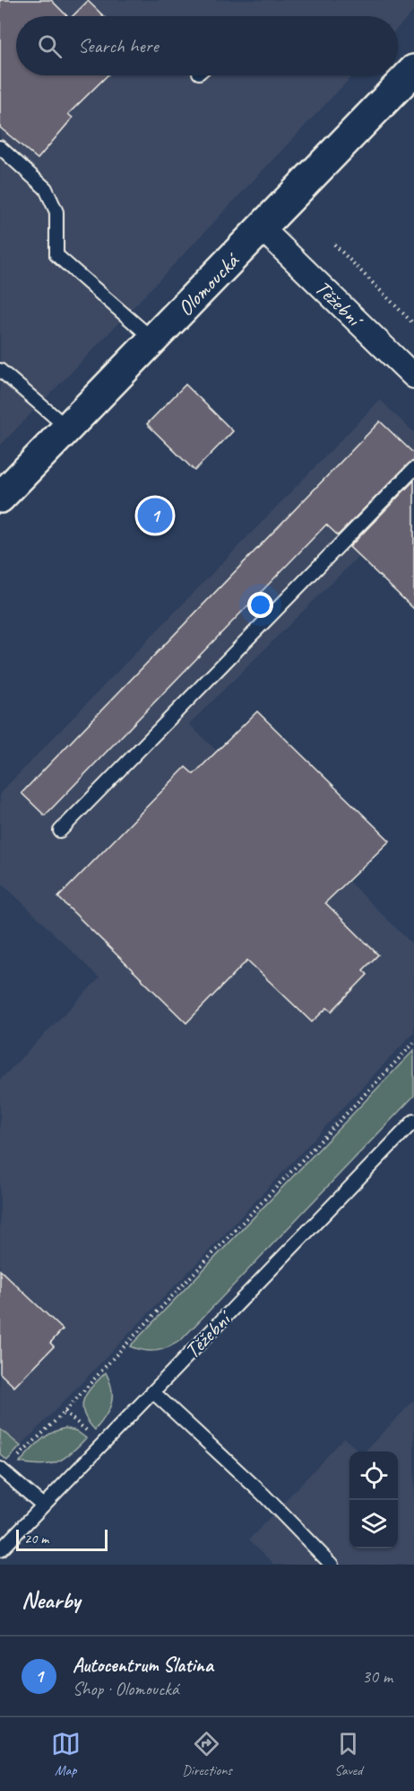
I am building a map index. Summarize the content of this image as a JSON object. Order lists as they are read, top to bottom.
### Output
{
  "streets": {
    "main road": ["Olomoucká"],
    "street": ["Těžební"]
  },
  "crossings": [
    ["Olomoucká", "Těžební"]
  ],
  "scale_bar": "20 m",
  "page": {
    "search": "Search here",
    "pins": "1",
    "scale": "20 m",
    "heading": "Nearby",
    "list": [
      {
        "mark": "1",
        "name": "Autocentrum Slatina",
        "note": "Shop · Olomoucká",
        "value": "30 m"
      }
    ],
    "nav": ["Map", "Directions", "Saved"]
  }
}
